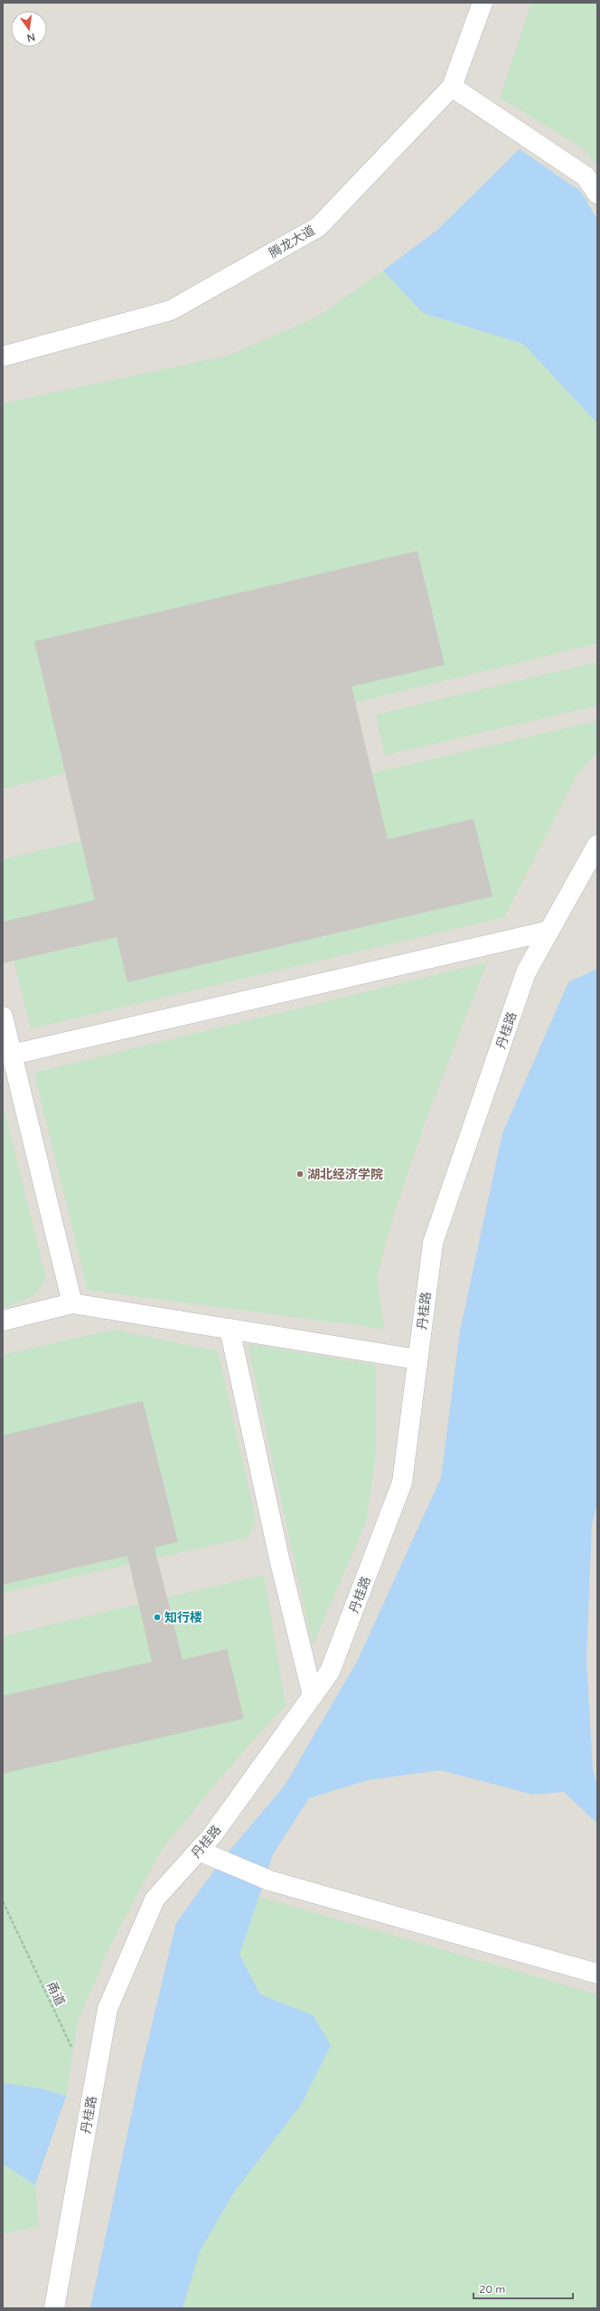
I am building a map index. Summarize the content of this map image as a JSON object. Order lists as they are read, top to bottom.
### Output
{
  "streets": {
    "street": ["腾龙大道", "丹桂路"],
    "path": ["甬道"]
  },
  "places": ["湖北经济学院", "知行楼"],
  "scale_bar": "20 m",
  "north": "bottom"
}
